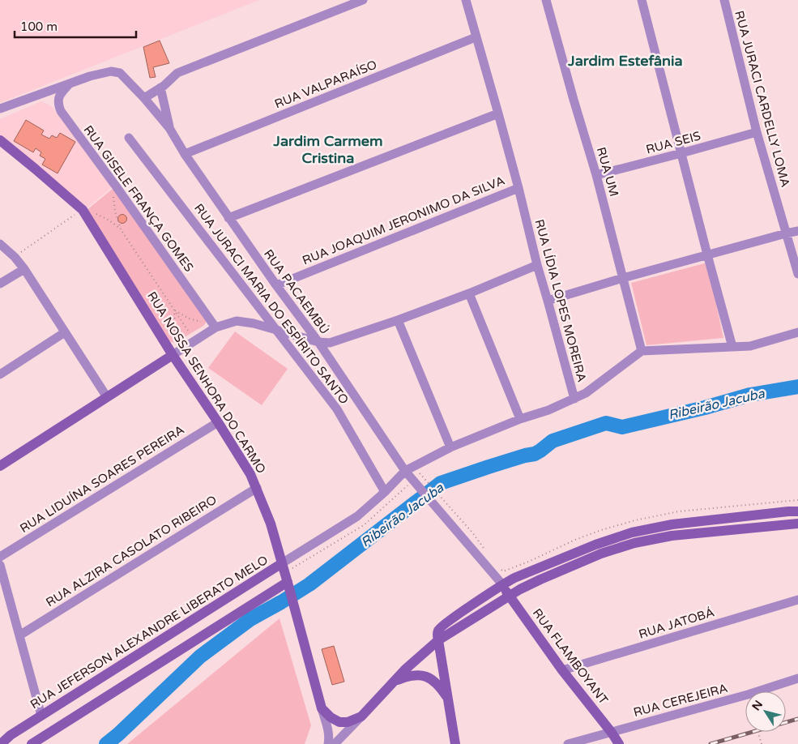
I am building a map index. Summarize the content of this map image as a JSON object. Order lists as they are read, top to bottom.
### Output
{
  "streets": {
    "main road": ["RUA NOSSA SENHORA DO CARMO", "RUA JEFERSON ALEXANDRE LIBERATO MELO", "RUA FLAMBOYANT"],
    "street": [
      "RUA VALPARAÍSO",
      "RUA JURACI CARDELLY LOMA",
      "RUA SEIS",
      "RUA UM",
      "RUA GISELE FRANÇA GOMES",
      "RUA JOAQUIM JERONIMO DA SILVA",
      "RUA PACAEMBÚ",
      "RUA LÍDIA LOPES MOREIRA",
      "RUA JURACI MARIA DO ESPÍRITO SANTO",
      "RUA LIDUÍNA SOARES PEREIRA",
      "RUA ALZIRA CASOLATO RIBEIRO",
      "RUA JATOBÁ",
      "RUA CEREJEIRA"
    ]
  },
  "crossings": [
    ["RUA VALPARAÍSO", "RUA PACAEMBÚ"],
    ["RUA VALPARAÍSO", "RUA LÍDIA LOPES MOREIRA"],
    ["RUA JURACI CARDELLY LOMA", "RUA SEIS"],
    ["RUA SEIS", "RUA UM"],
    ["RUA GISELE FRANÇA GOMES", "RUA PACAEMBÚ"],
    ["RUA JOAQUIM JERONIMO DA SILVA", "RUA PACAEMBÚ"],
    ["RUA JOAQUIM JERONIMO DA SILVA", "RUA LÍDIA LOPES MOREIRA"],
    ["RUA PACAEMBÚ", "RUA LÍDIA LOPES MOREIRA"],
    ["RUA PACAEMBÚ", "RUA FLAMBOYANT"],
    ["RUA LÍDIA LOPES MOREIRA", "RUA JURACI MARIA DO ESPÍRITO SANTO"],
    ["RUA LÍDIA LOPES MOREIRA", "RUA NOSSA SENHORA DO CARMO"],
    ["RUA LÍDIA LOPES MOREIRA", "RUA JEFERSON ALEXANDRE LIBERATO MELO"],
    ["RUA NOSSA SENHORA DO CARMO", "RUA LIDUÍNA SOARES PEREIRA"],
    ["RUA NOSSA SENHORA DO CARMO", "RUA ALZIRA CASOLATO RIBEIRO"],
    ["RUA NOSSA SENHORA DO CARMO", "RUA JEFERSON ALEXANDRE LIBERATO MELO"],
    ["RUA JATOBÁ", "RUA FLAMBOYANT"],
    ["RUA FLAMBOYANT", "RUA CEREJEIRA"]
  ],
  "districts": ["Jardim Estefânia", "Jardim Carmem Cristina"],
  "water": ["Ribeirão Jacuba"],
  "scale_bar": "100 m",
  "north": "top left"
}
